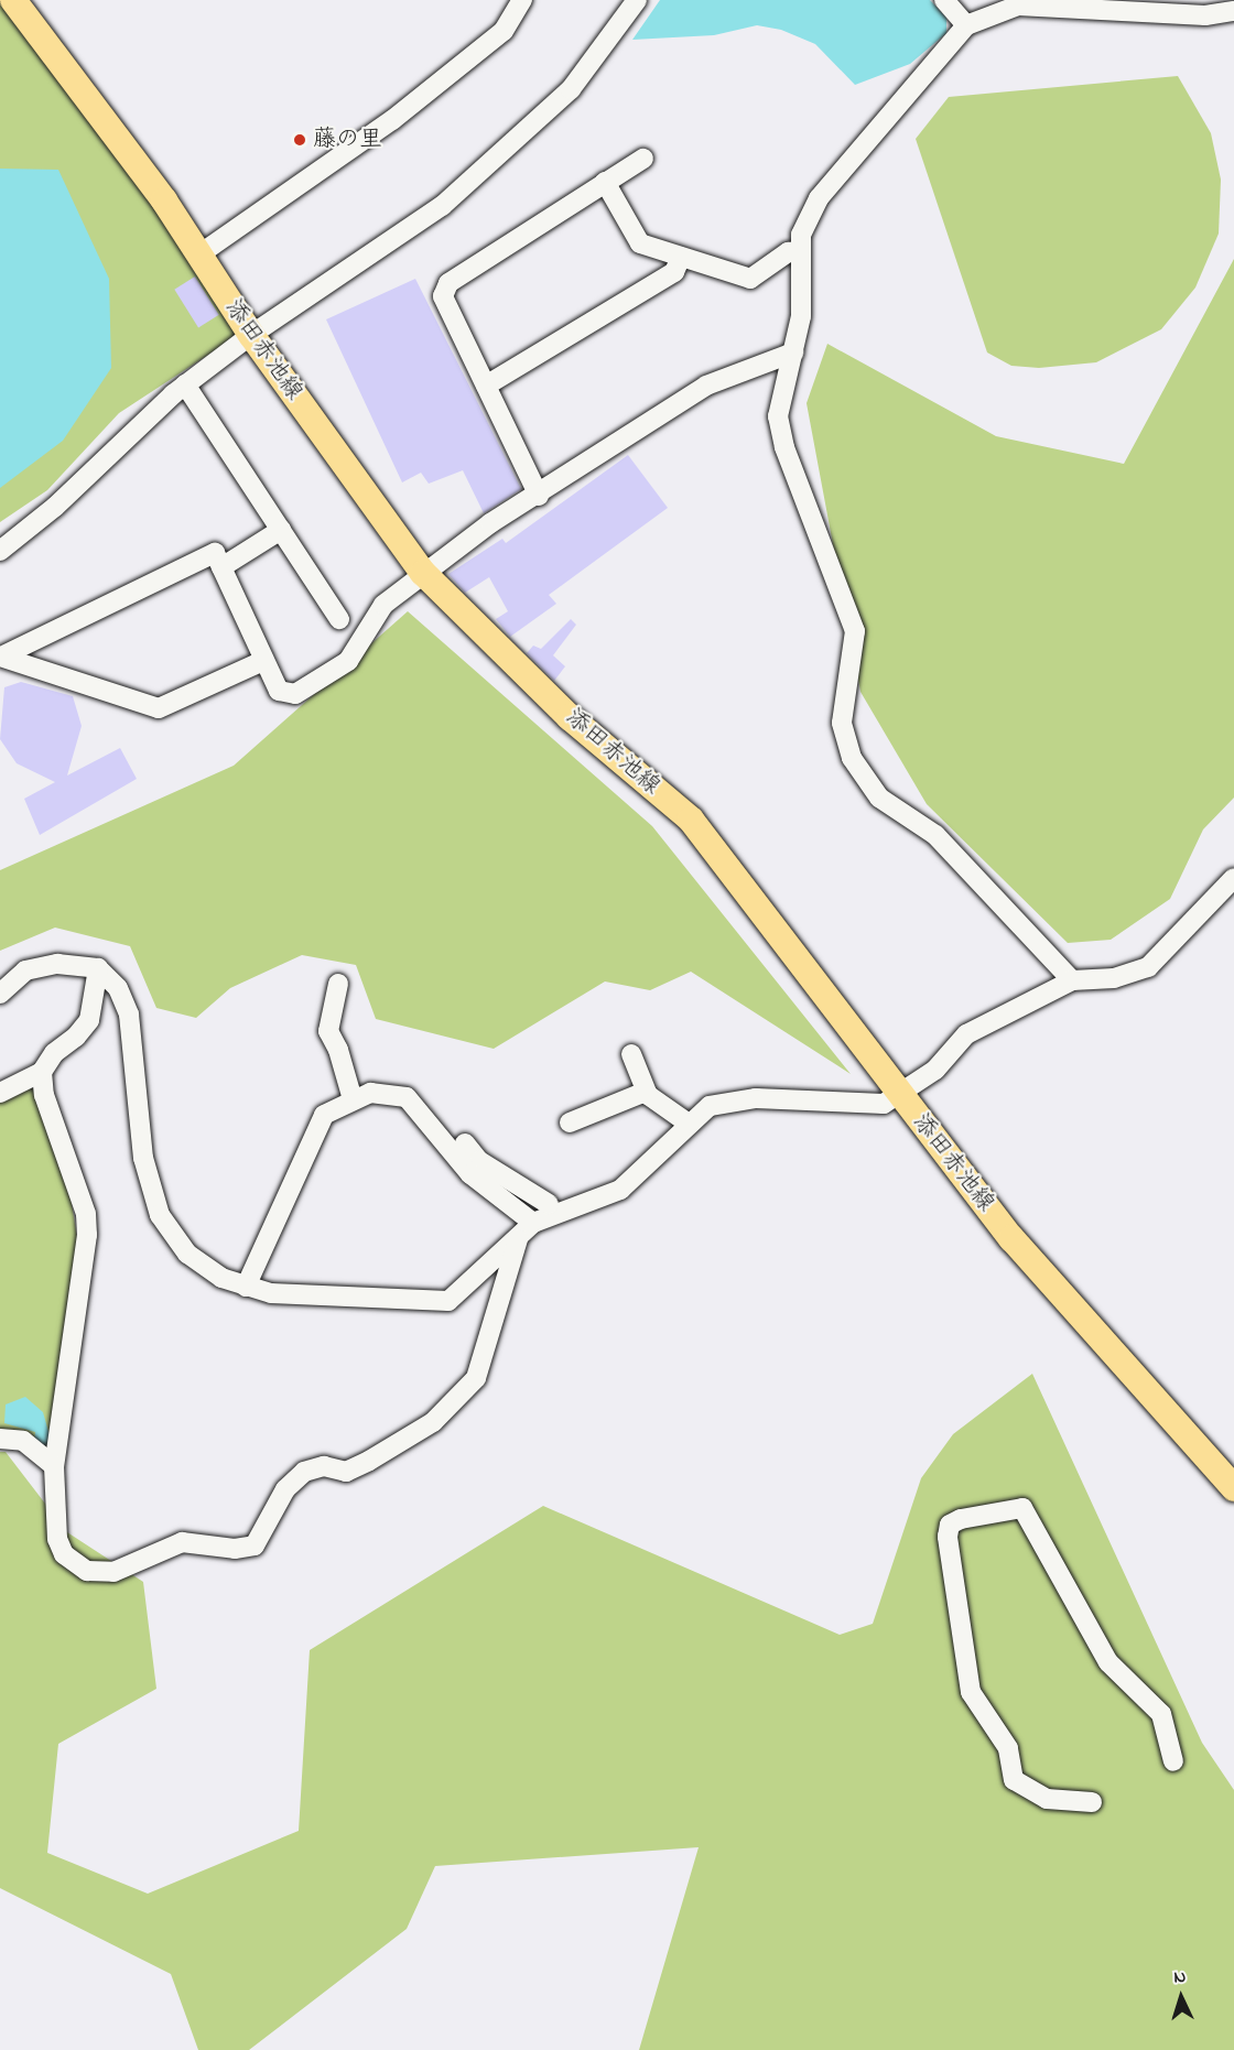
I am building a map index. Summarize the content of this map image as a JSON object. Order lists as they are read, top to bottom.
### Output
{
  "streets": {
    "main road": ["添田赤池線"]
  },
  "places": ["藤の里"],
  "north": "top"
}
